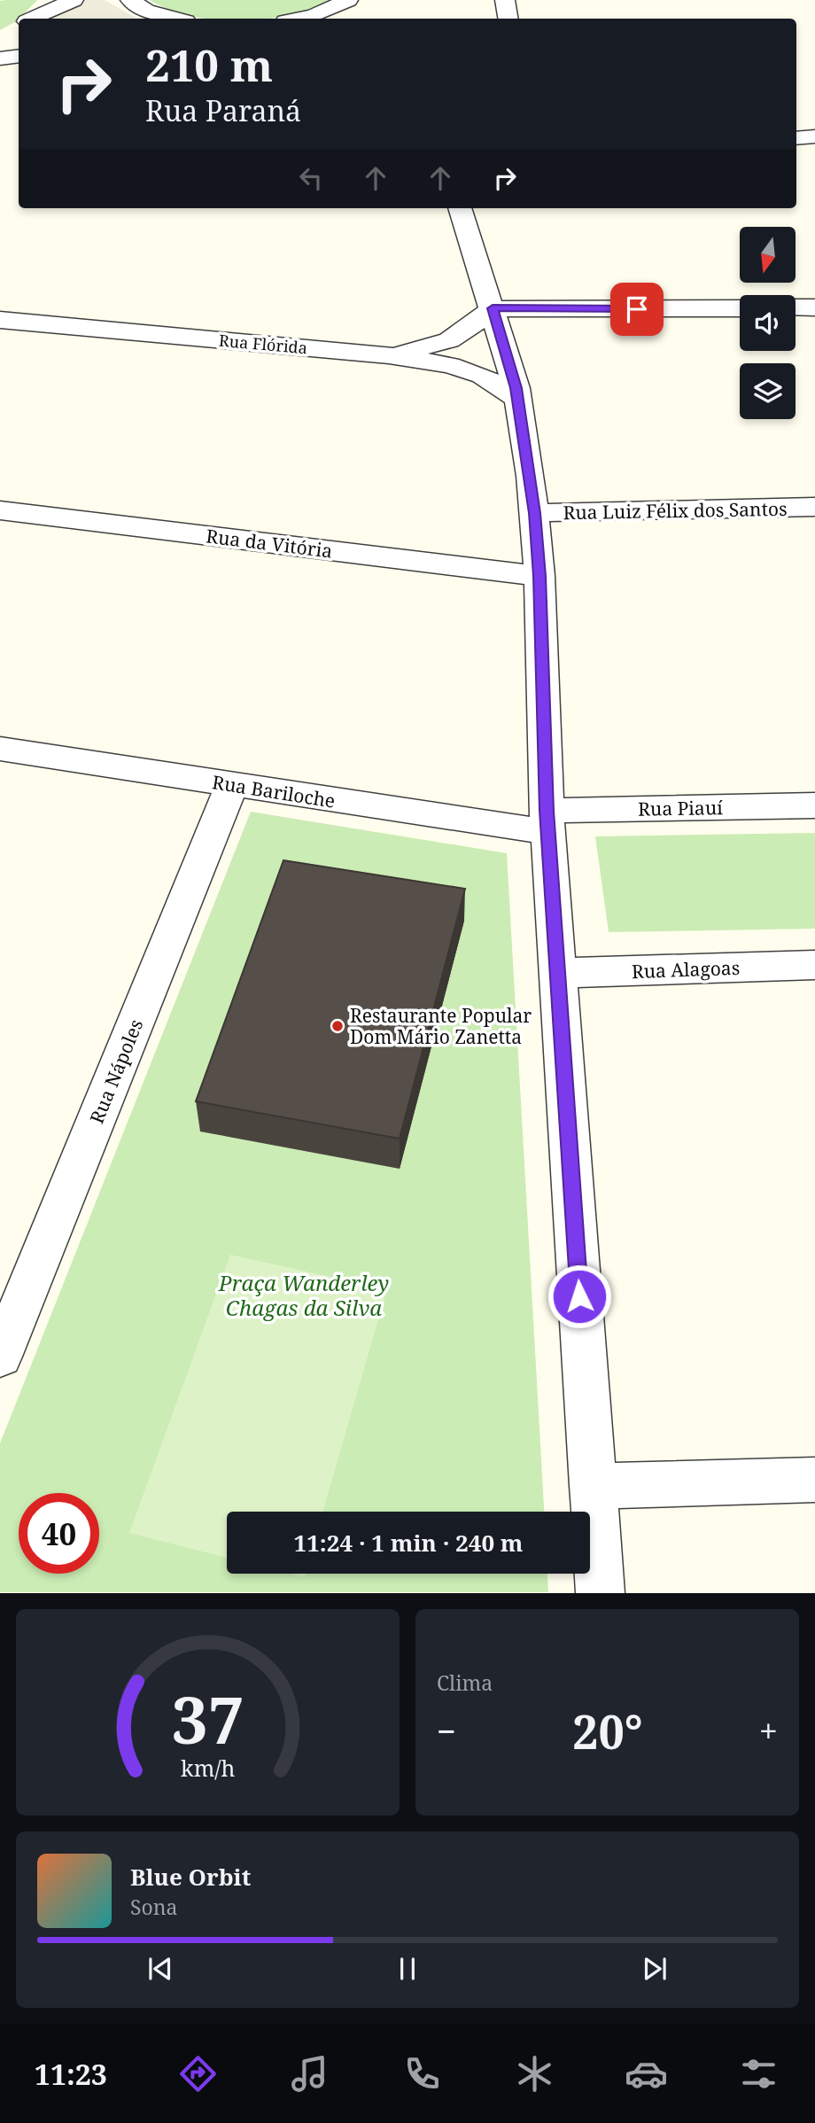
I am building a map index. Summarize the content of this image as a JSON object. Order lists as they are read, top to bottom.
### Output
{
  "streets": {
    "street": [
      "Rua Flórida",
      "Rua Luiz Félix dos Santos",
      "Rua da Vitória",
      "Rua Bariloche",
      "Rua Piauí",
      "Rua Alagoas",
      "Rua Nápoles"
    ]
  },
  "crossings": [
    ["Rua Bariloche", "Rua Piauí"],
    ["Rua Bariloche", "Rua Nápoles"]
  ],
  "parks": ["Praça Wanderley Chagas da Silva"],
  "places": ["Restaurante Popular Dom Mário Zanetta"],
  "north": "bottom",
  "page": {
    "turn": ["210 m", "Rua Paraná"],
    "limit": "40",
    "trip": "11:24 · 1 min · 240 m",
    "tile": "Clima",
    "heat": ["−", "20°", "+"],
    "song": ["Blue Orbit", "Sona"],
    "tabs": "11:23",
    "gauge": ["37", "km/h"]
  }
}
